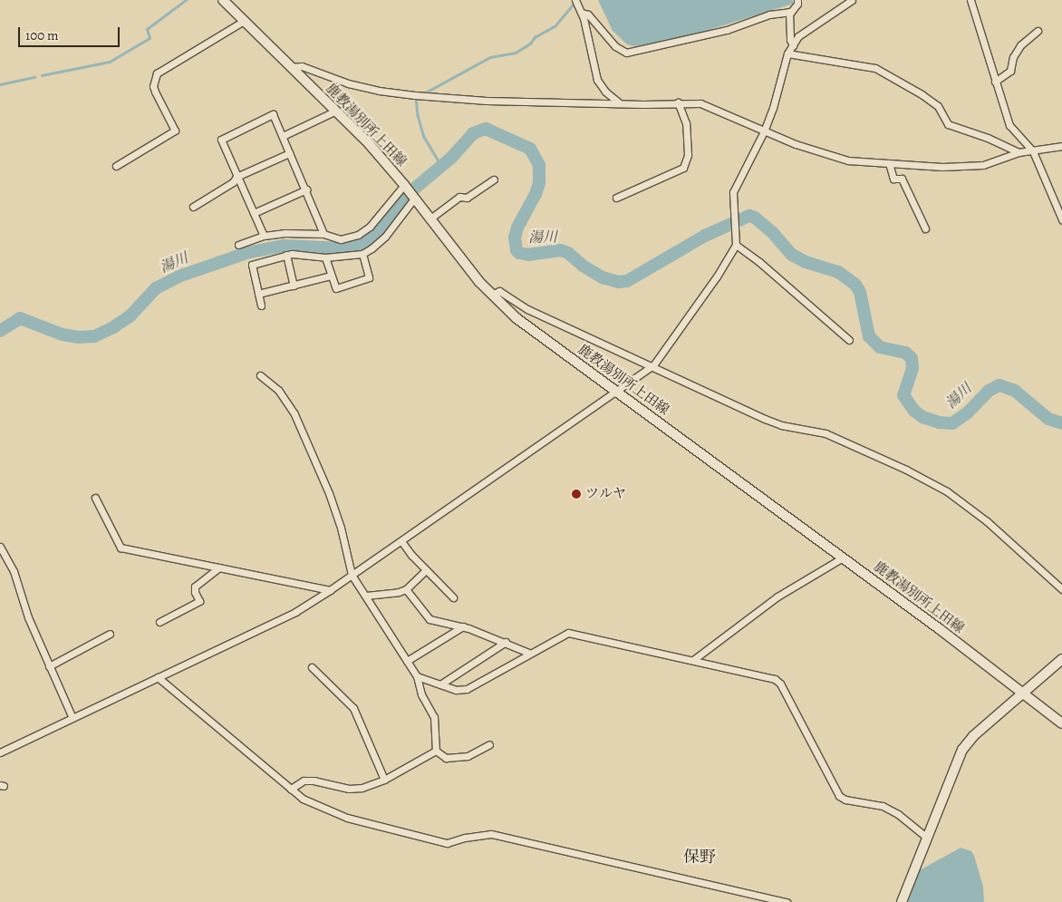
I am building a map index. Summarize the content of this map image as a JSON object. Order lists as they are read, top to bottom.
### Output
{
  "streets": {
    "main road": ["鹿教湯別所上田線"]
  },
  "districts": ["保野"],
  "water": ["湯川"],
  "places": ["ツルヤ"],
  "scale_bar": "100 m"
}
